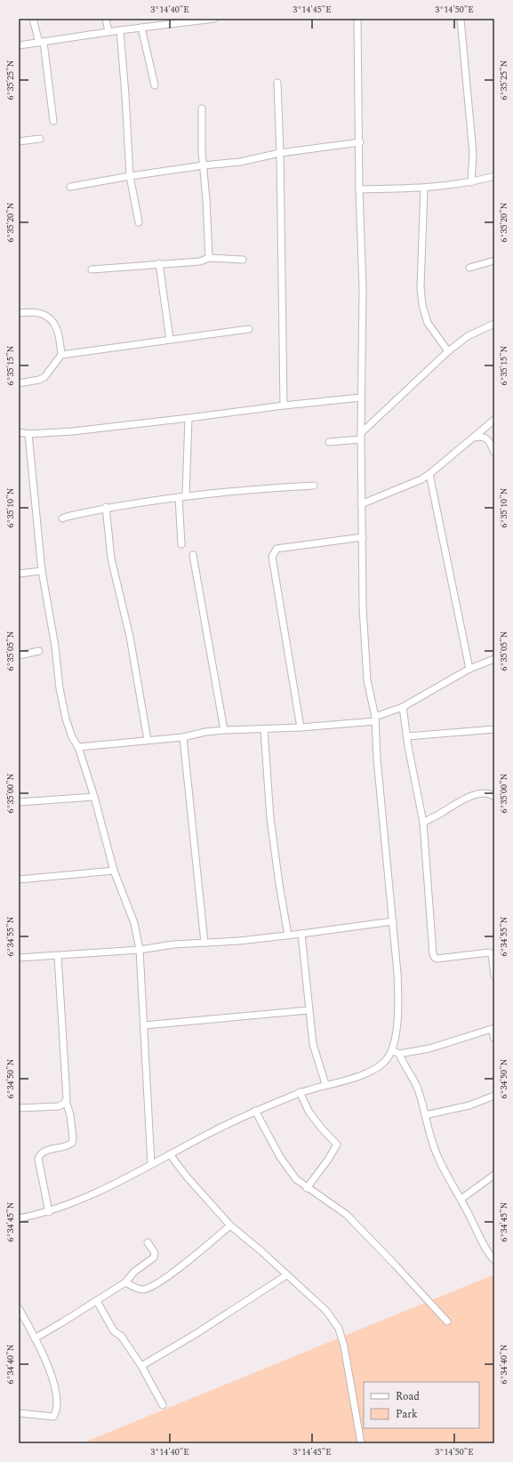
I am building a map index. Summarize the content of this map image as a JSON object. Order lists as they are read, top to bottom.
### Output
{
  "legend": ["Road", "Park"],
  "coordinates": [
    "3°14'40\"E",
    "3°14'45\"E",
    "3°14'50\"E",
    "6°35'25\"N",
    "6°35'20\"N",
    "6°35'15\"N",
    "6°35'10\"N",
    "6°35'05\"N",
    "6°35'00\"N",
    "6°34'55\"N",
    "6°34'50\"N",
    "6°34'45\"N",
    "6°34'40\"N"
  ]
}
